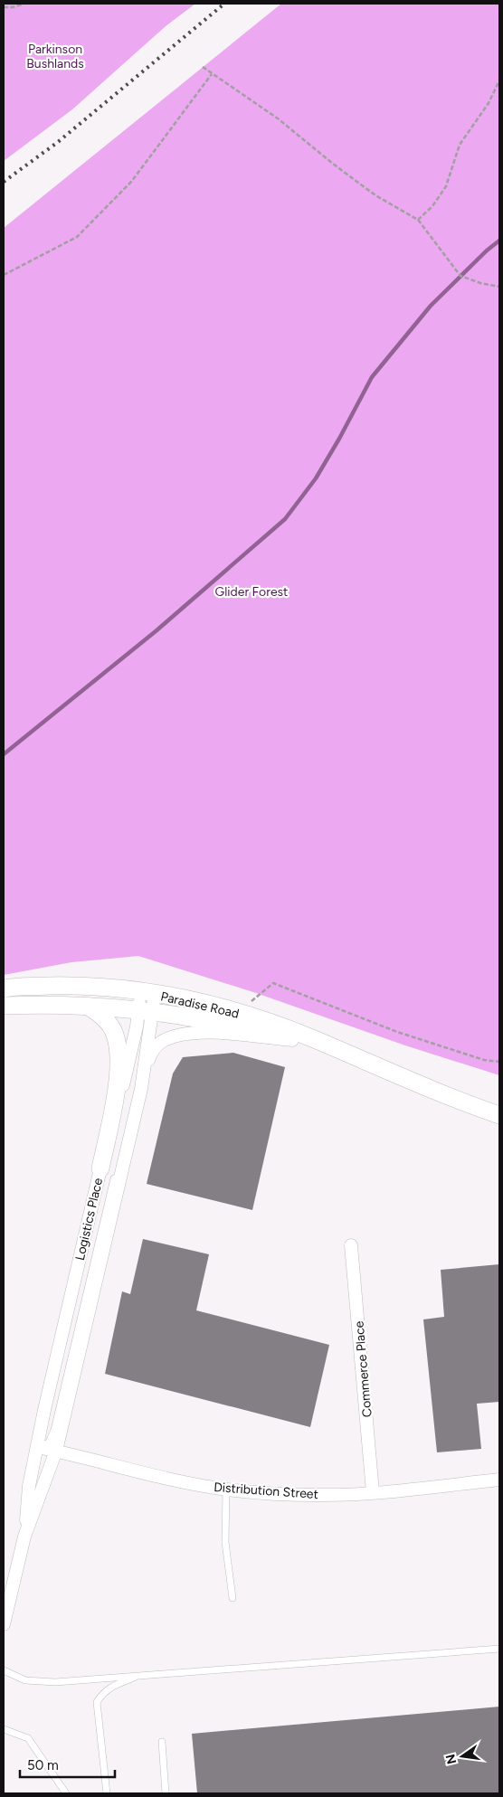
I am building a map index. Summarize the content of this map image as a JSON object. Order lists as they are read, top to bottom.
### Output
{
  "streets": {
    "street": [
      "Paradise Road",
      "Logistics Place",
      "Commerce Place",
      "Distribution Street"
    ]
  },
  "crossings": [
    ["Paradise Road", "Logistics Place"],
    ["Logistics Place", "Distribution Street"],
    ["Commerce Place", "Distribution Street"]
  ],
  "parks": ["Parkinson Bushlands", "Glider Forest"],
  "scale_bar": "50 m",
  "north": "left"
}
